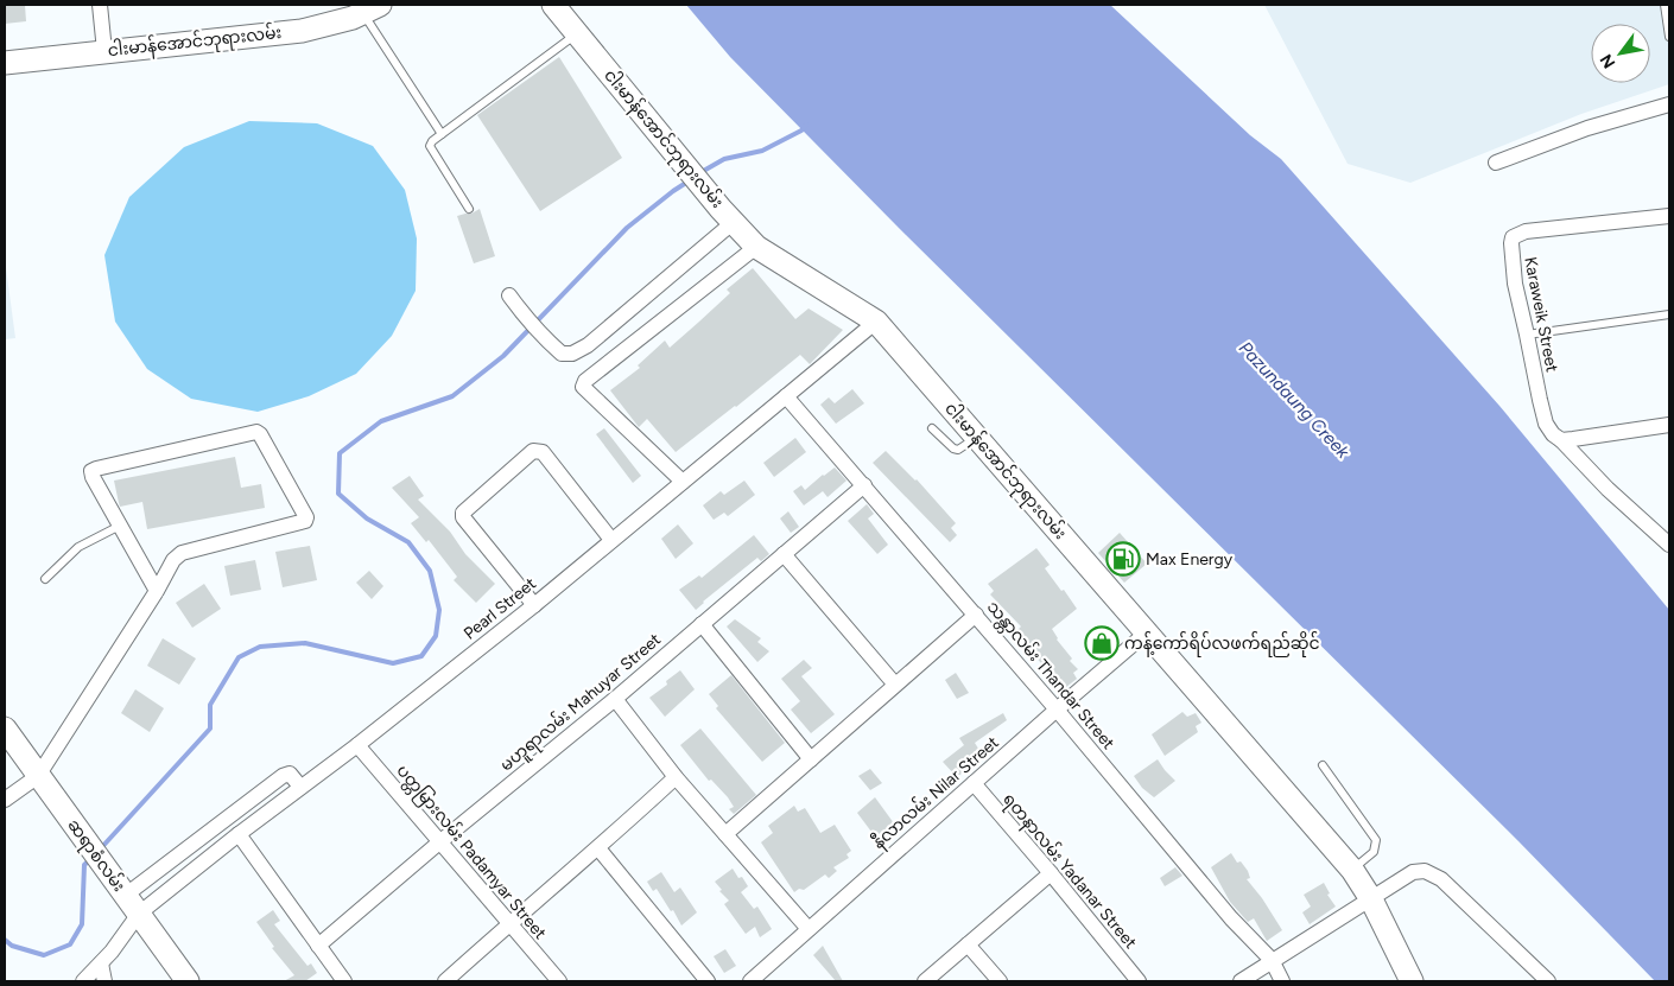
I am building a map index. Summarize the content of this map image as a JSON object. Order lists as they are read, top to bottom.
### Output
{
  "streets": {
    "main road": ["ငါးမာန်အောင်ဘုရားလမ်း", "ဆရာစံလမ်း"],
    "street": [
      "Karaweik Street",
      "Pearl Street",
      "သန္တာလမ်း Thandar Street",
      "မဟူရာလမ်း Mahuyar Street",
      "နီလာလမ်း Nilar Street",
      "ပတ္တမြားလမ်း Padamyar Street",
      "ရတနာလမ်း Yadanar Street"
    ]
  },
  "crossings": [
    ["ငါးမာန်အောင်ဘုရားလမ်း", "Pearl Street"],
    ["ငါးမာန်အောင်ဘုရားလမ်း", "နီလာလမ်း Nilar Street"],
    ["Pearl Street", "သန္တာလမ်း Thandar Street"],
    ["Pearl Street", "ပတ္တမြားလမ်း Padamyar Street"],
    ["Pearl Street", "ဆရာစံလမ်း"],
    ["သန္တာလမ်း Thandar Street", "မဟူရာလမ်း Mahuyar Street"],
    ["သန္တာလမ်း Thandar Street", "နီလာလမ်း Nilar Street"],
    ["မဟူရာလမ်း Mahuyar Street", "ပတ္တမြားလမ်း Padamyar Street"],
    ["နီလာလမ်း Nilar Street", "ရတနာလမ်း Yadanar Street"]
  ],
  "water": ["Pazundaung Creek"],
  "places": {
    "fuel station": ["Max Energy"],
    "shop": ["ကန့်ကော်ရိပ်လဖက်ရည်ဆိုင်"]
  },
  "north": "bottom left"
}
